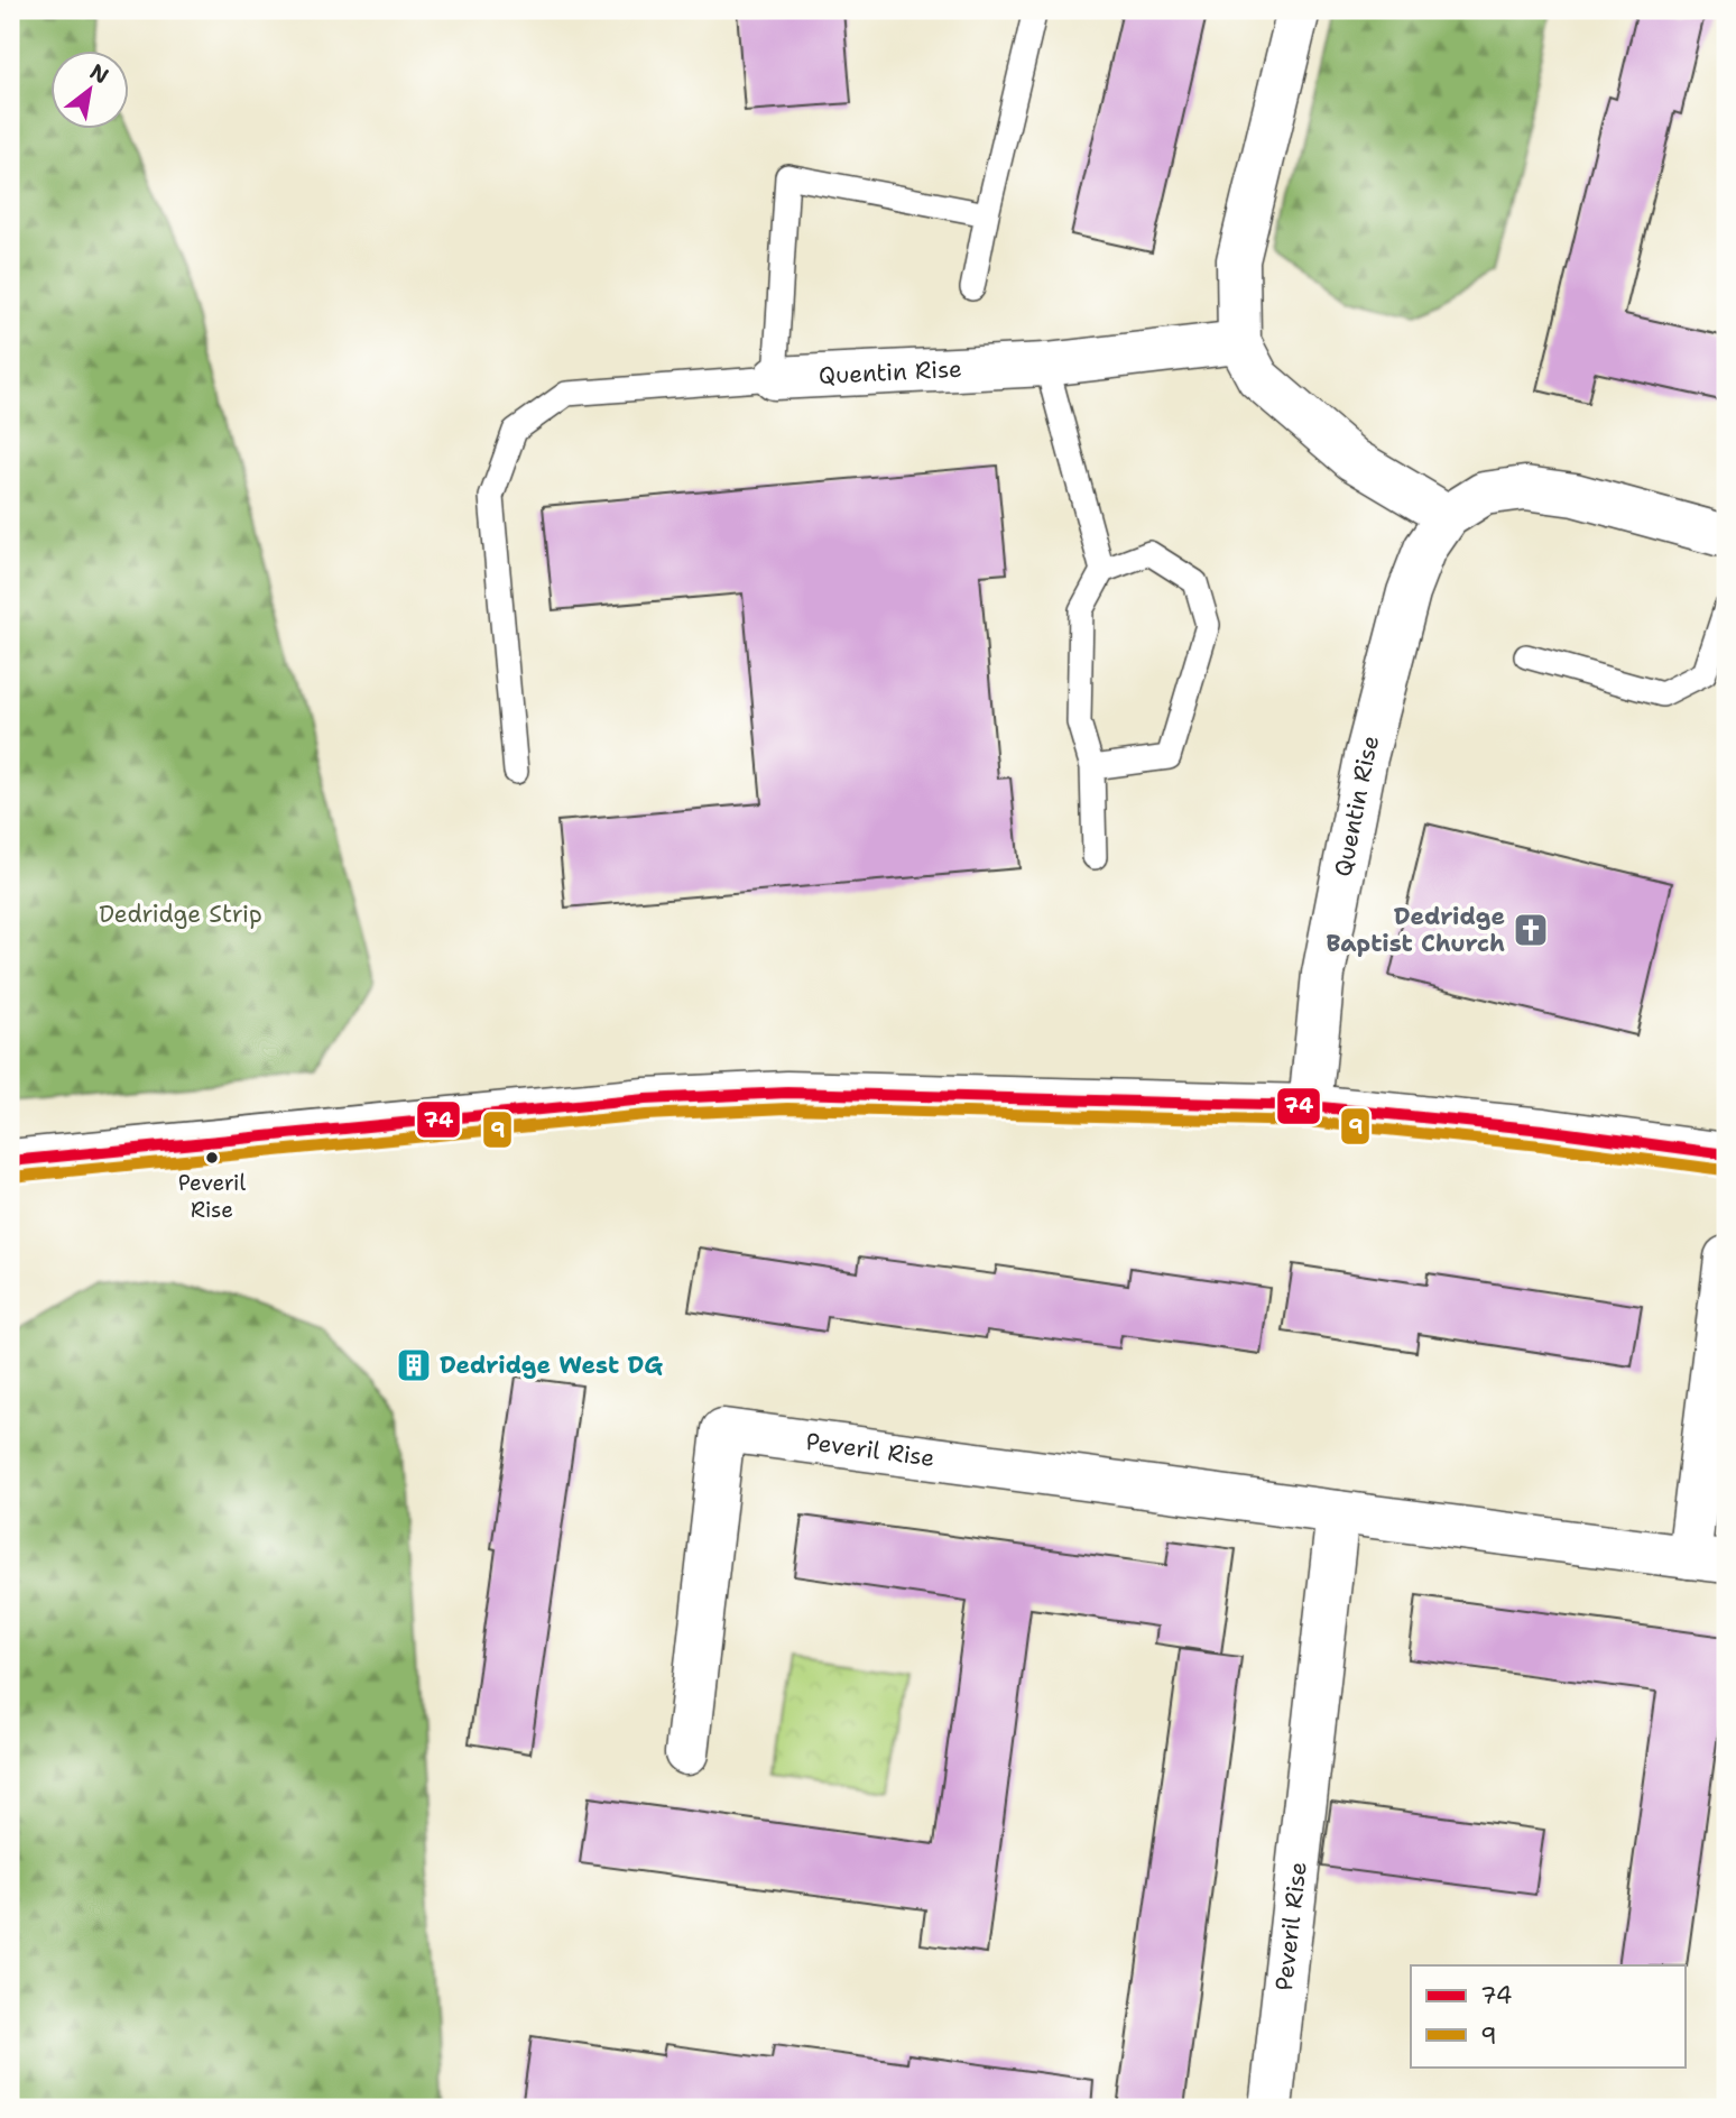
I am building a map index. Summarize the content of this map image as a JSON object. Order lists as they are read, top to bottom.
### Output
{
  "streets": {
    "street": ["Quentin Rise", "Peveril Rise"]
  },
  "parks": ["Dedridge Strip"],
  "places": {
    "church": ["Dedridge Baptist Church"],
    "other": ["Peveril Rise"],
    "building": ["Dedridge West DG"]
  },
  "lines": ["transit line 74", "transit line 9"],
  "legend": ["74", "9"],
  "north": "top right"
}
